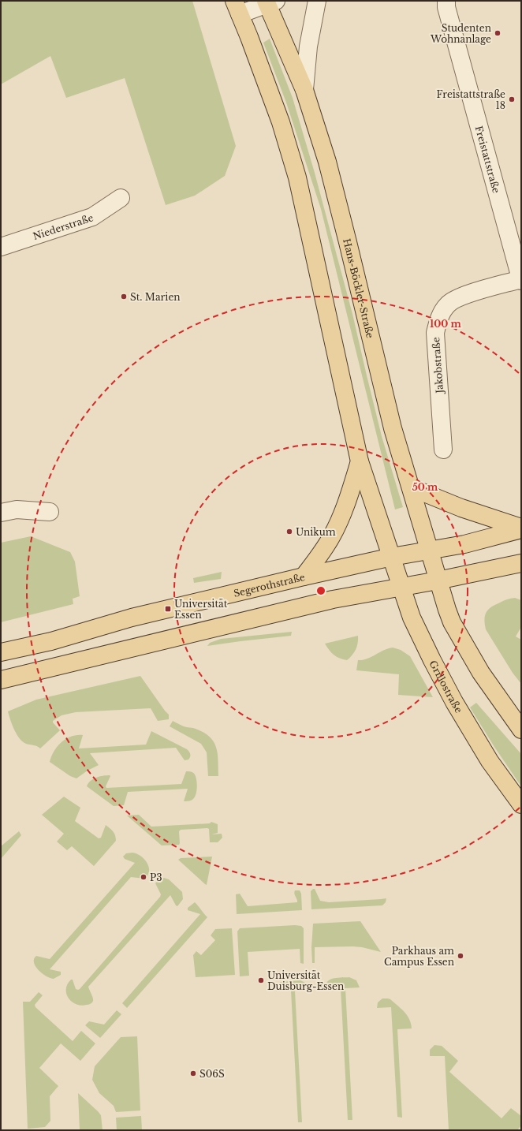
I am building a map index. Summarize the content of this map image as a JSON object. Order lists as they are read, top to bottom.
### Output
{
  "streets": {
    "main road": ["Hans-Böckler-Straße", "Segerothstraße", "Grillostraße"],
    "street": ["Freistattstraße", "Niederstraße", "Jakobstraße"]
  },
  "crossings": [
    ["Freistattstraße", "Jakobstraße"],
    ["Hans-Böckler-Straße", "Segerothstraße"],
    ["Segerothstraße", "Grillostraße"]
  ],
  "places": {
    "other": [
      "Studenten Wohnanlage",
      "Freistattstraße 18",
      "St. Marien",
      "Unikum",
      "P3",
      "Parkhaus am Campus Essen",
      "Universität Duisburg-Essen",
      "S06S"
    ],
    "transit": ["Universität Essen"]
  },
  "rings": ["100 m", "50 m"]
}
